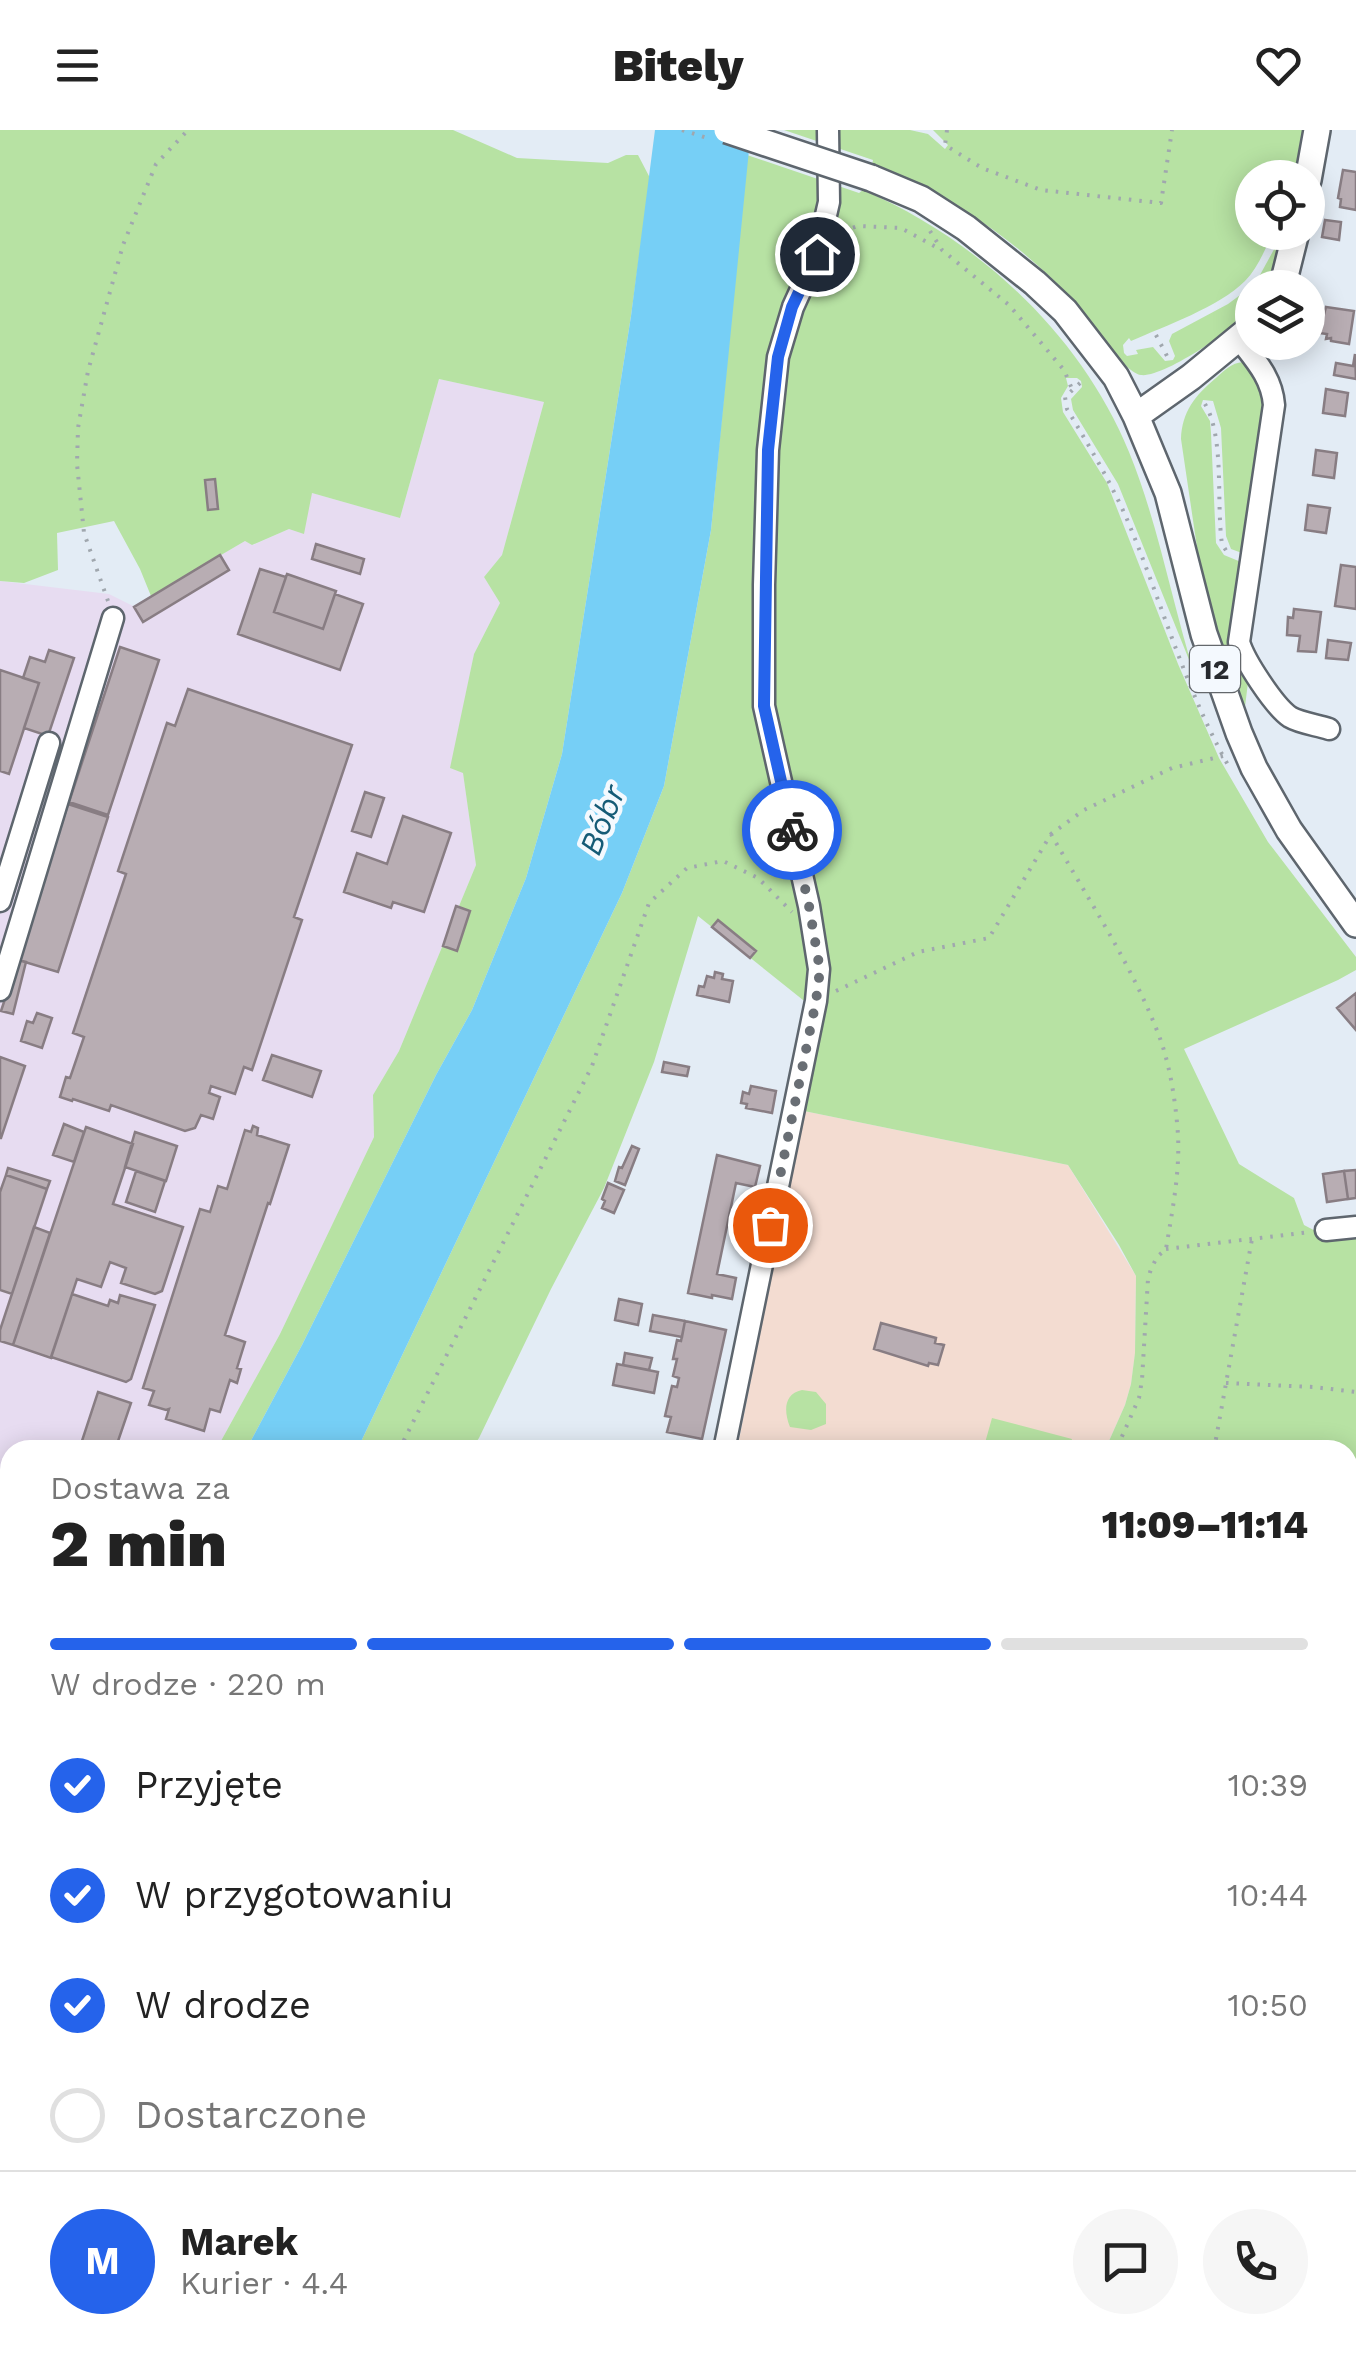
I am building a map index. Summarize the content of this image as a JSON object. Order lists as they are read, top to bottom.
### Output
{
  "streets": {
    "main road": ["12"]
  },
  "water": ["Bóbr"],
  "page": {
    "header": "Bitely",
    "heading": ["2 min", "Dostawa za", "11:09–11:14"],
    "panel": ["Marek", "Kurier · 4.4"],
    "bar": "W drodze · 220 m",
    "list": [
      ["Przyjęte", "10:39"],
      ["W przygotowaniu", "10:44"],
      ["W drodze", "10:50"],
      "Dostarczone"
    ],
    "round": "M"
  }
}
